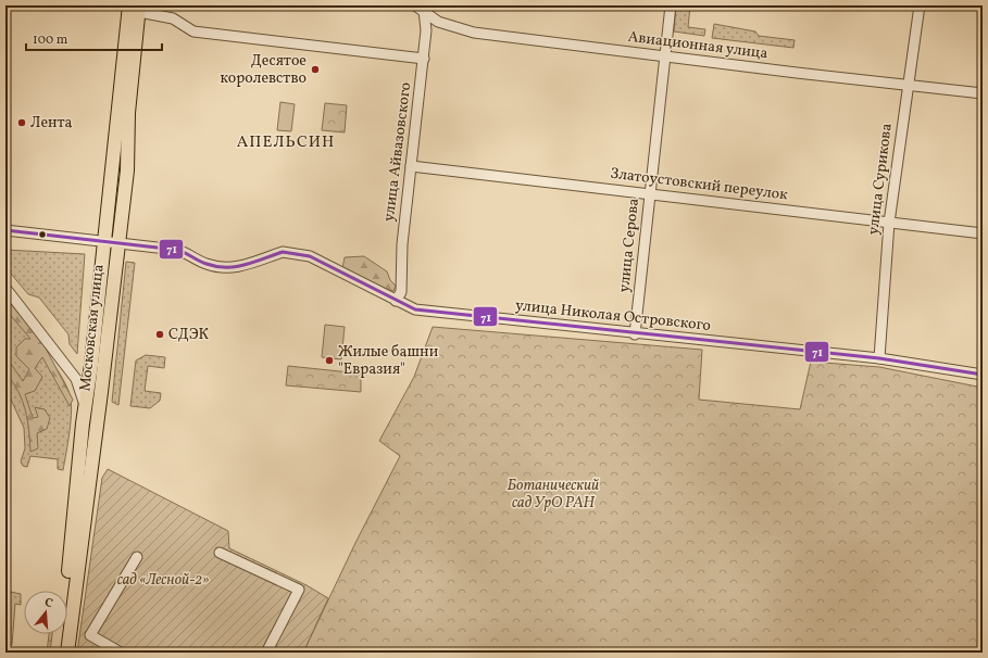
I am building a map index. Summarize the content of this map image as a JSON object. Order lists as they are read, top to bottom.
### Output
{
  "streets": {
    "main road": ["Московская улица"],
    "street": [
      "Авиационная улица",
      "улица Айвазовского",
      "улица Сурикова",
      "Златоустовский переулок",
      "улица Серова",
      "улица Николая Островского"
    ]
  },
  "crossings": [
    ["Авиационная улица", "улица Айвазовского"],
    ["Авиационная улица", "улица Сурикова"],
    ["Авиационная улица", "улица Серова"],
    ["улица Айвазовского", "Златоустовский переулок"],
    ["улица Айвазовского", "улица Николая Островского"],
    ["улица Сурикова", "Златоустовский переулок"],
    ["улица Сурикова", "улица Николая Островского"],
    ["Златоустовский переулок", "улица Серова"],
    ["улица Серова", "улица Николая Островского"],
    ["улица Николая Островского", "Московская улица"]
  ],
  "districts": ["АПЕЛЬСИН"],
  "parks": ["Ботанический сад УрО РАН", "сад «Лесной-2»"],
  "places": [
    "Десятое королевство",
    "Лента",
    "СДЭК",
    "Жилые башни \"Евразия\""
  ],
  "lines": ["transit line 71"],
  "scale_bar": "100 m",
  "north": "top"
}
